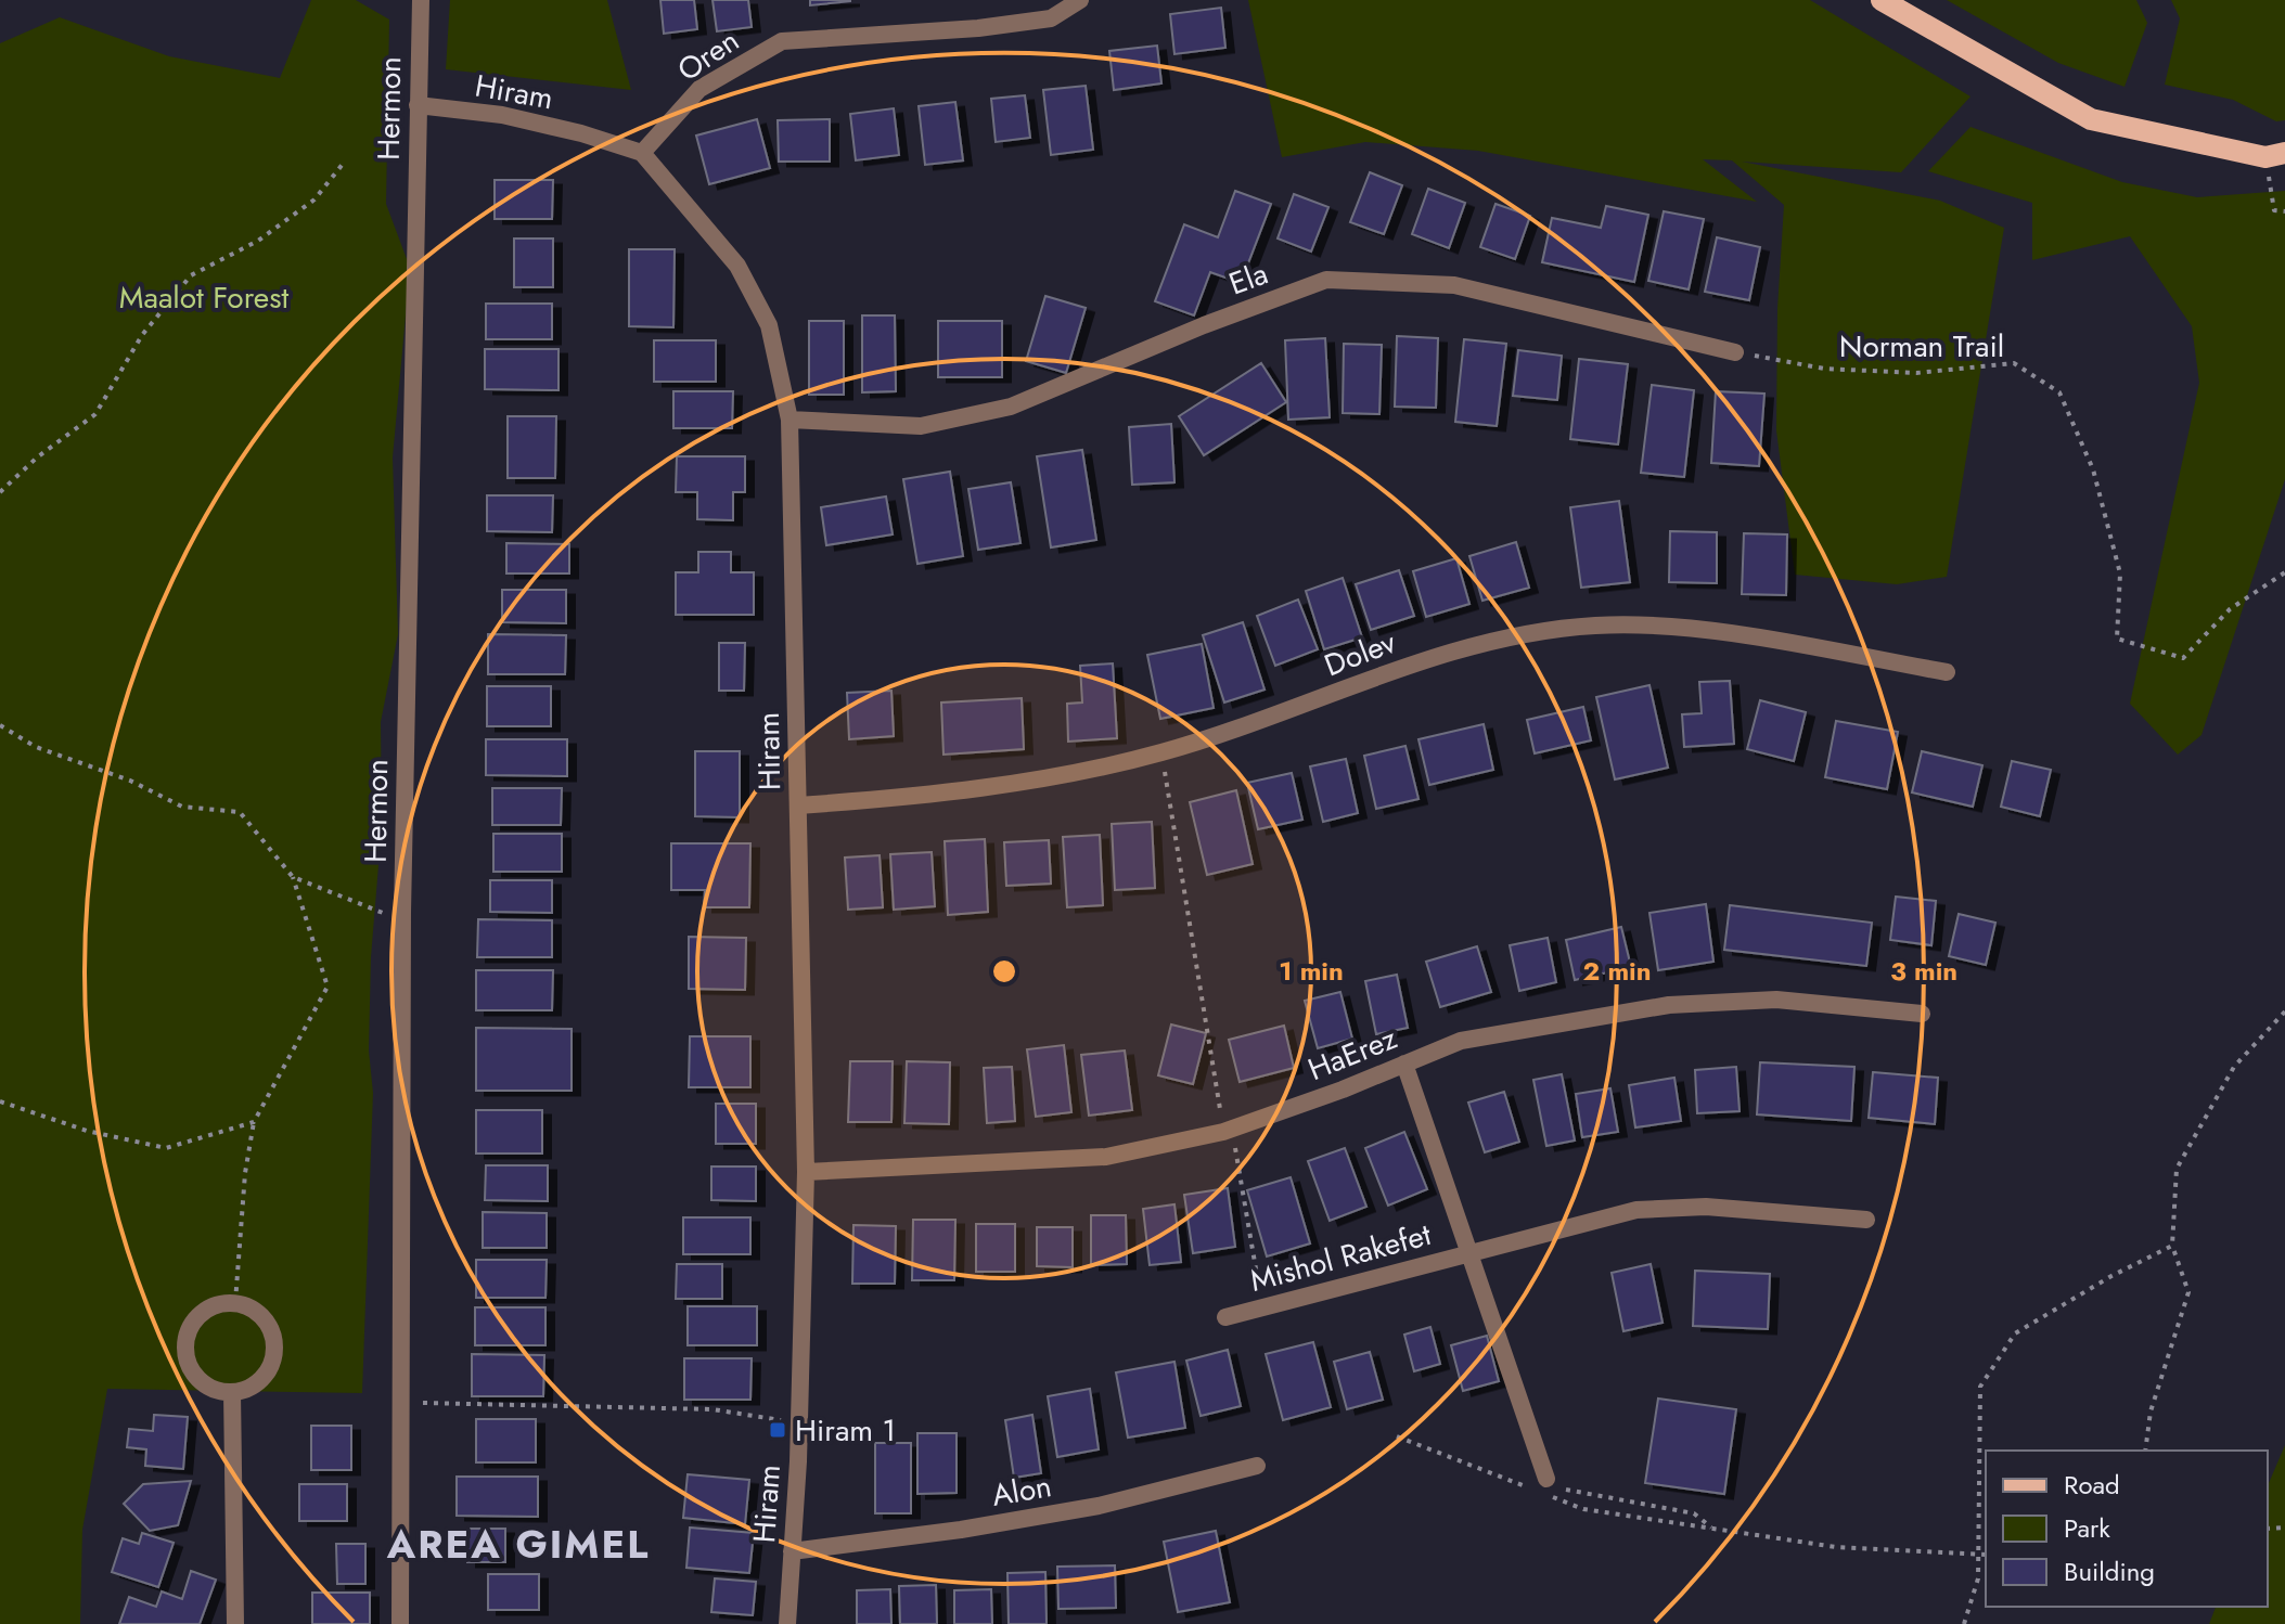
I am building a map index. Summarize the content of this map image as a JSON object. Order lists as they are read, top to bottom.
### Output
{
  "streets": {
    "street": [
      "Oren",
      "Hiram",
      "Hermon",
      "Ela",
      "Dolev",
      "HaErez",
      "Mishol Rakefet",
      "Alon"
    ],
    "path": ["Norman Trail"]
  },
  "crossings": [
    ["Oren", "Hiram"],
    ["Hiram", "Hermon"],
    ["Hiram", "Ela"],
    ["Hiram", "Dolev"],
    ["Hiram", "HaErez"],
    ["Hiram", "Alon"],
    ["Ela", "Norman Trail"],
    ["HaErez", "Mishol Rakefet"]
  ],
  "districts": ["AREA GIMEL"],
  "parks": ["Maalot Forest"],
  "places": {
    "transit": ["Hiram 1"]
  },
  "legend": ["Road", "Park", "Building"],
  "rings": ["1 min", "2 min", "3 min"]
}
